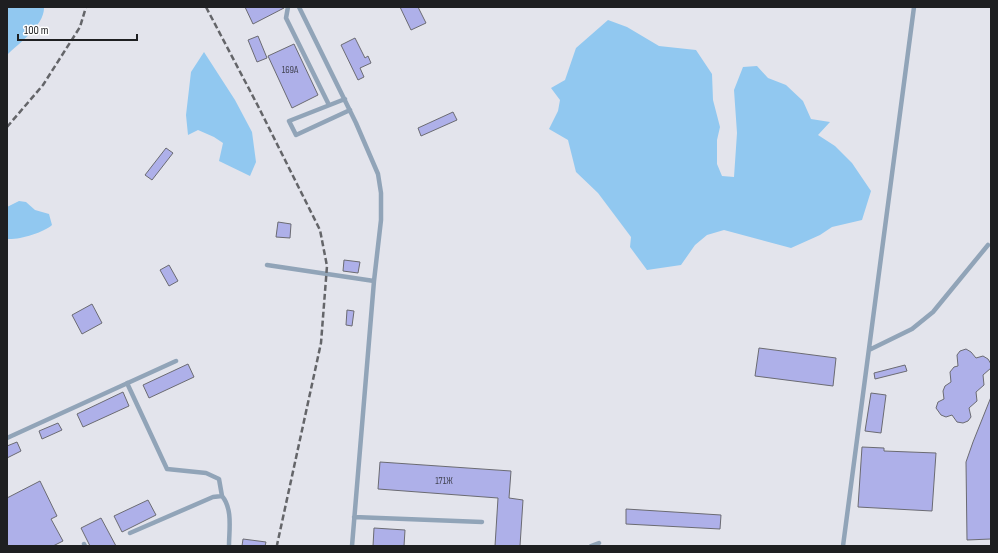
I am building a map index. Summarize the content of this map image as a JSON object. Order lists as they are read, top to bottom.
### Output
{
  "house_numbers": ["169А", "171Ж"],
  "scale_bar": "100 m"
}
